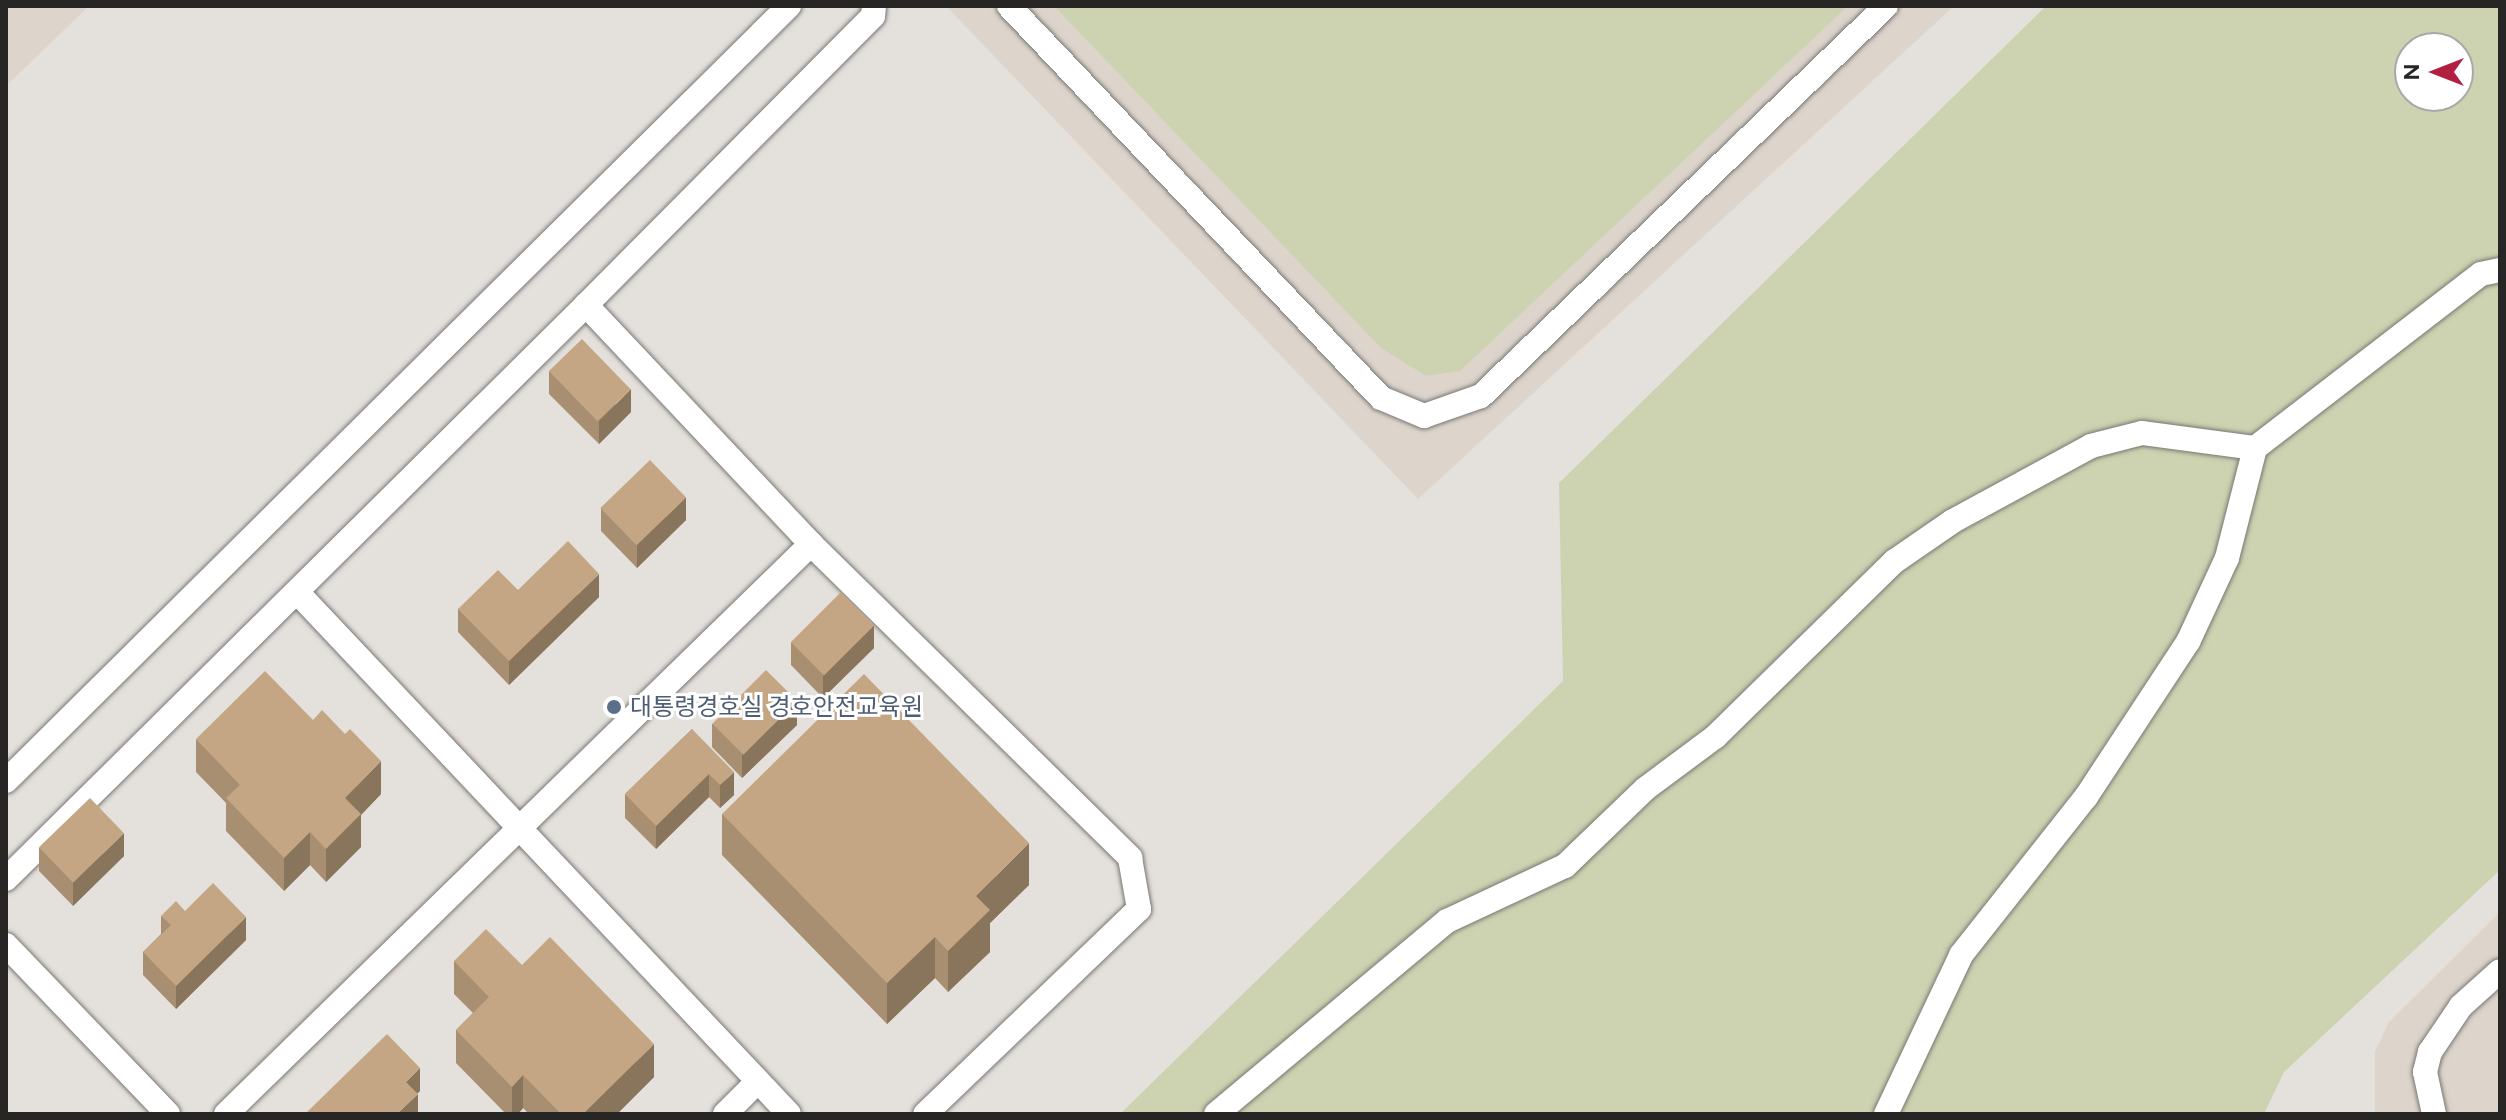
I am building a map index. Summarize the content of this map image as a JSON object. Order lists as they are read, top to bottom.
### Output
{
  "places": ["대통령경호실 경호안전교육원"],
  "north": "left"
}
